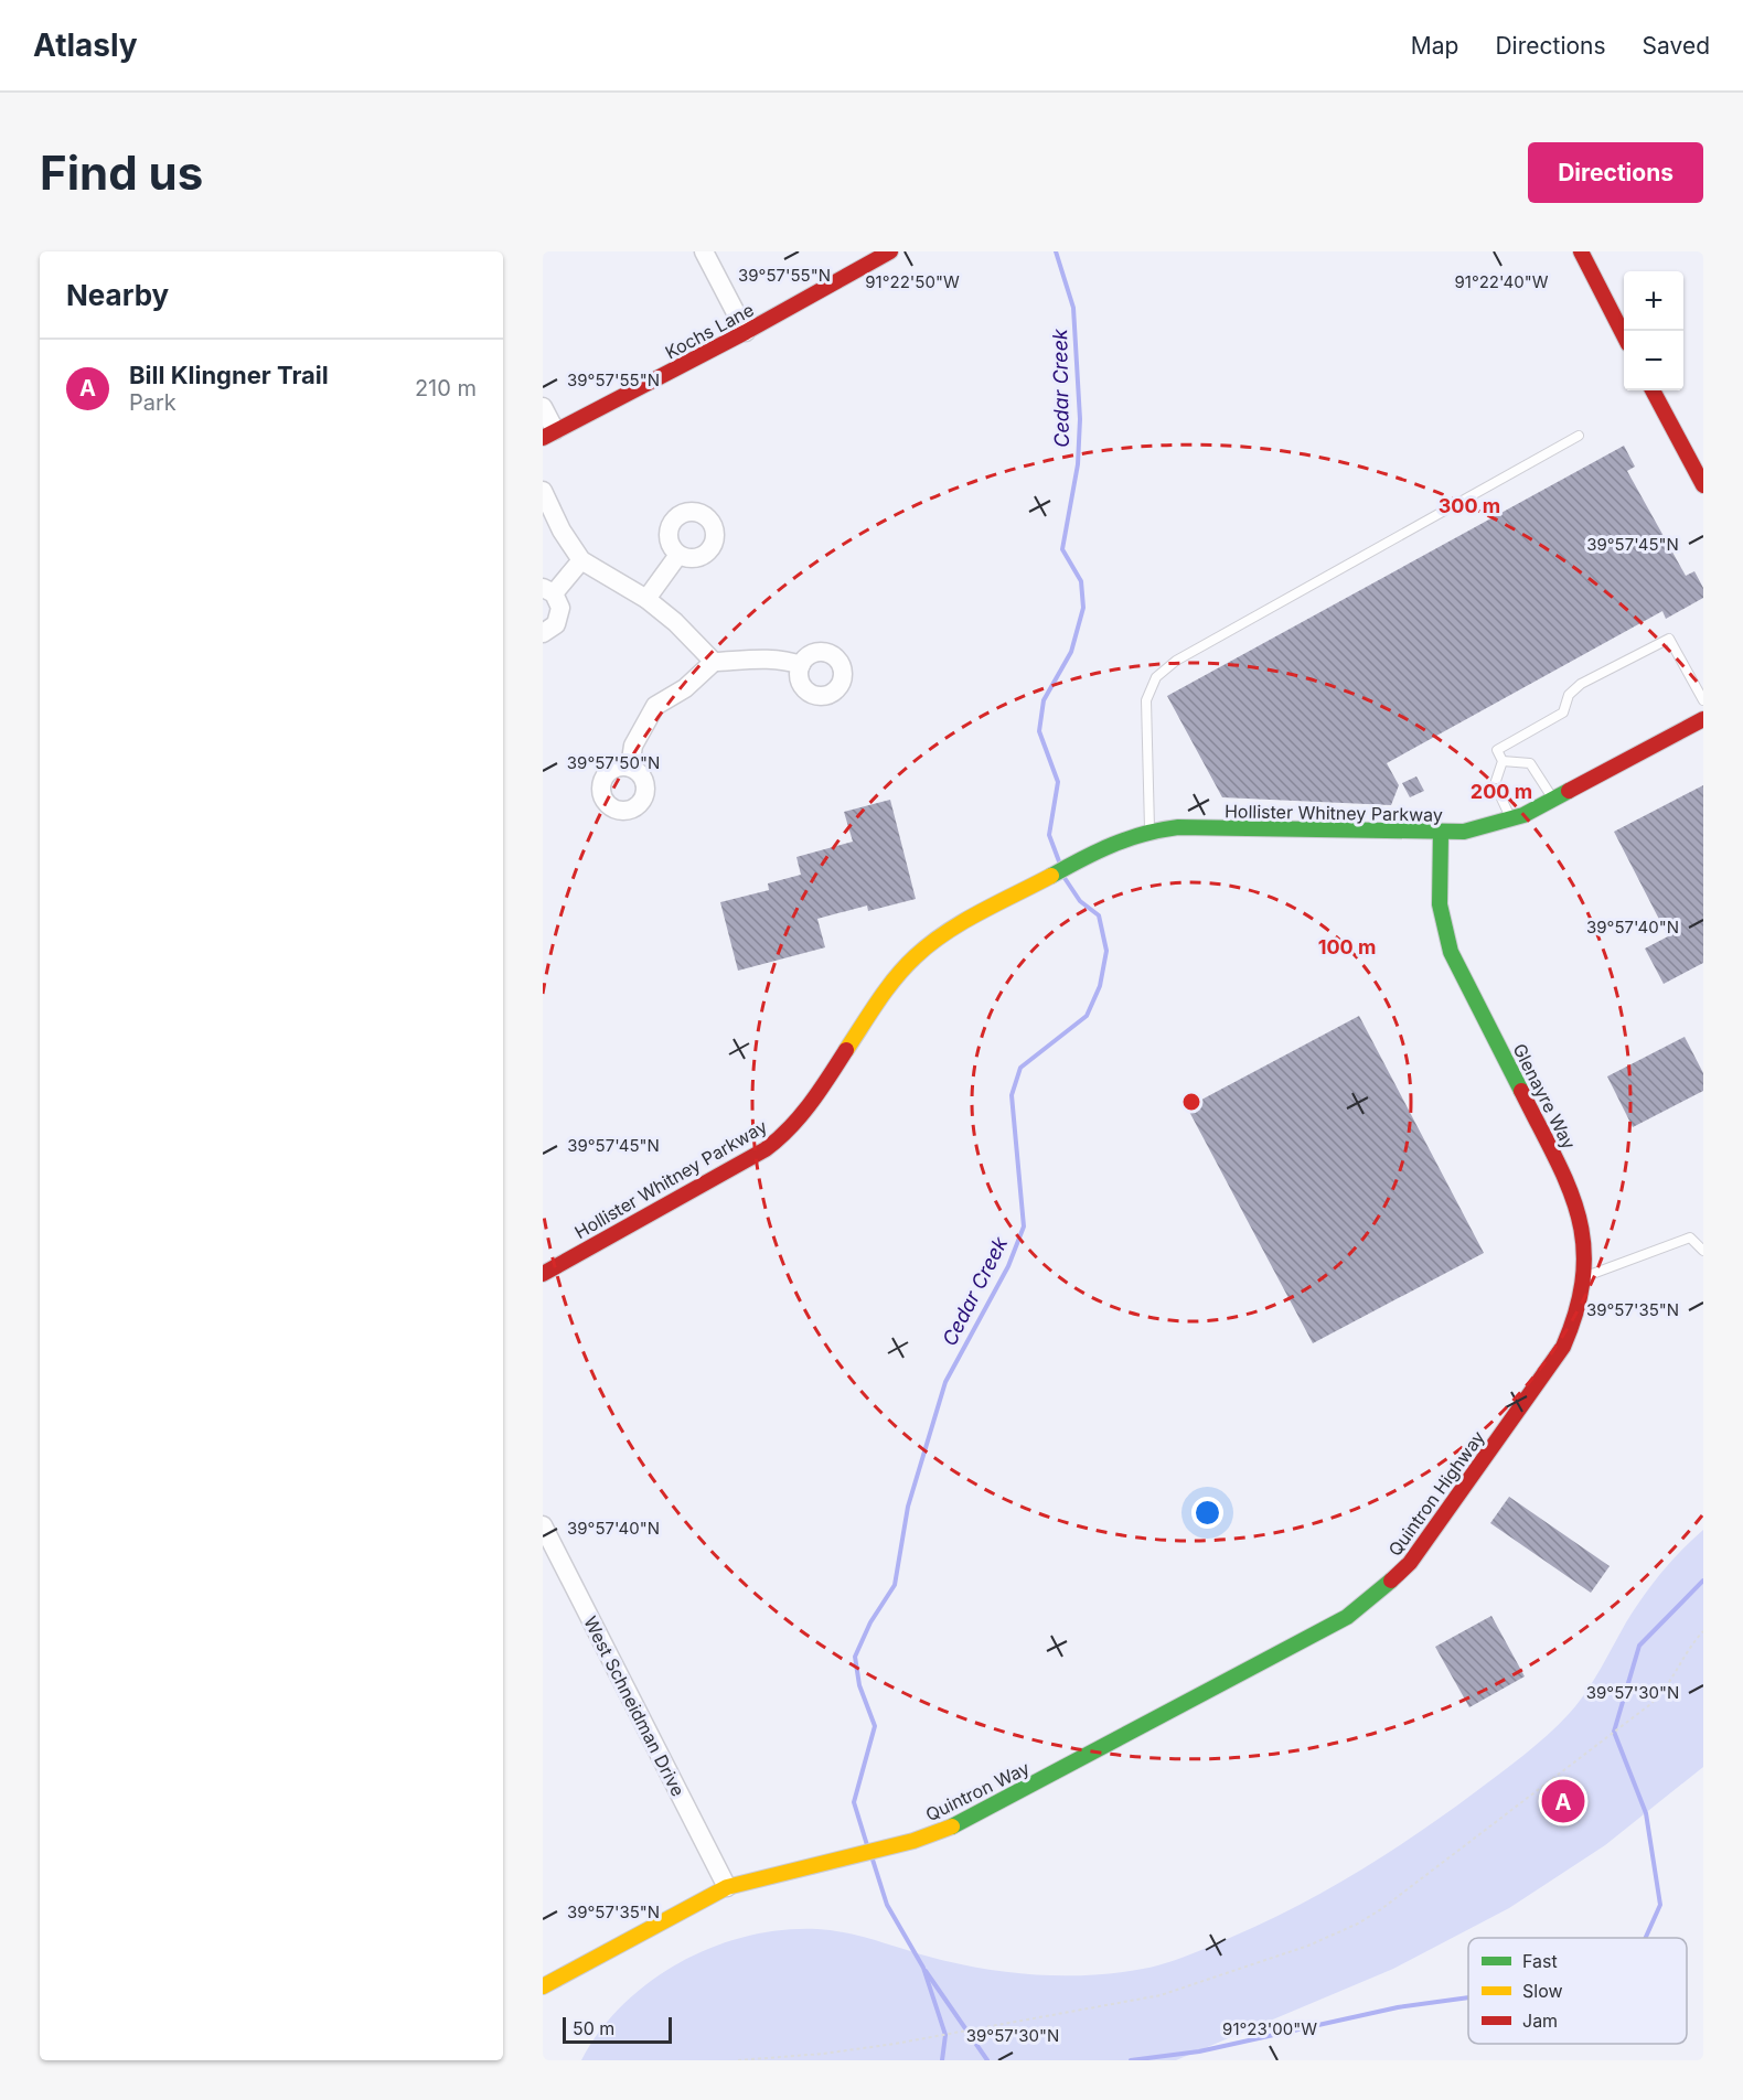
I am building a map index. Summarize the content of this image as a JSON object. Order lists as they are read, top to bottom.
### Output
{
  "streets": {
    "street": [
      "Kochs Lane",
      "Hollister Whitney Parkway",
      "Glenayre Way",
      "Quintron Highway",
      "West Schneidman Drive",
      "Quintron Way"
    ]
  },
  "crossings": [
    ["Hollister Whitney Parkway", "Glenayre Way"],
    ["Glenayre Way", "Quintron Highway"],
    ["Quintron Highway", "Quintron Way"],
    ["West Schneidman Drive", "Quintron Way"]
  ],
  "water": ["Cedar Creek"],
  "legend": ["Fast", "Slow", "Jam"],
  "scale_bar": "50 m",
  "page": {
    "header": "Atlasly",
    "nav": ["Map", "Directions", "Saved"],
    "buttons": "Directions",
    "title": "Find us",
    "heading": "Nearby",
    "map_buttons": ["+", "−"],
    "list": [
      {
        "mark": "A",
        "name": "Bill Klingner Trail",
        "note": "Park",
        "value": "210 m"
      }
    ],
    "pins": "A",
    "scale": "50 m"
  },
  "coordinates": [
    "39°57'55\"N",
    "91°22'50\"W",
    "91°22'40\"W",
    "39°57'45\"N",
    "39°57'50\"N",
    "39°57'40\"N",
    "39°57'35\"N",
    "39°57'30\"N",
    "91°23'00\"W"
  ],
  "rings": ["300 m", "200 m", "100 m"]
}
